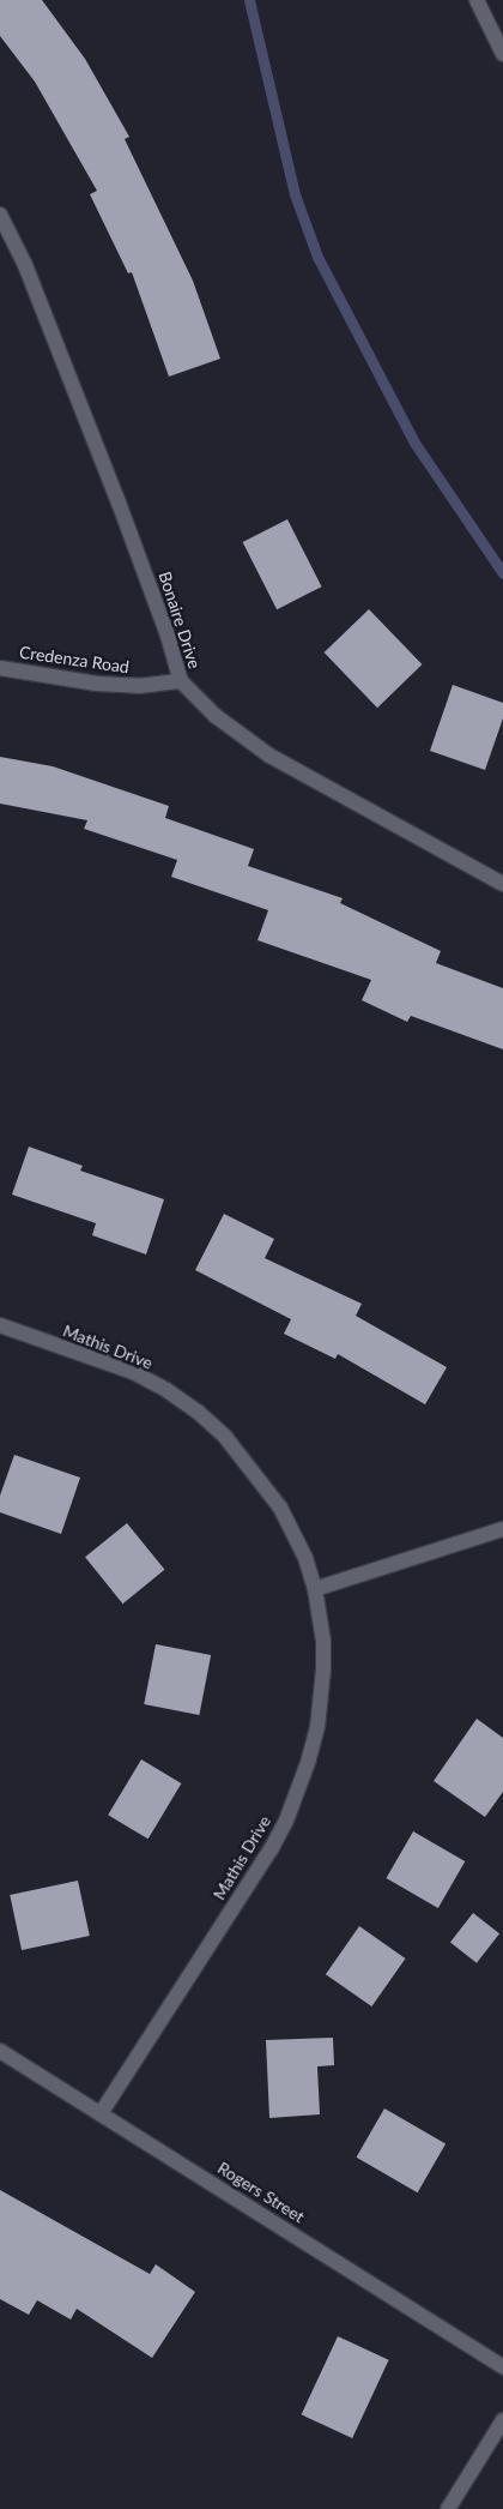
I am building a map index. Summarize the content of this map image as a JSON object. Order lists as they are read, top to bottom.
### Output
{
  "streets": {
    "street": [
      "Bonaire Drive",
      "Credenza Road",
      "Mathis Drive",
      "Rogers Street"
    ]
  },
  "crossings": [
    ["Bonaire Drive", "Credenza Road"],
    ["Mathis Drive", "Rogers Street"]
  ]
}
